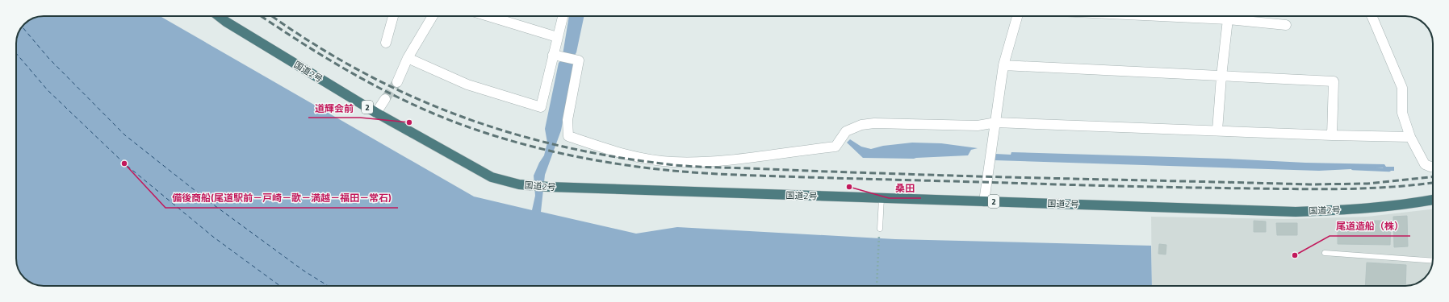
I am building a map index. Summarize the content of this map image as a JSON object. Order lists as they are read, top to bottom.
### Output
{
  "streets": {
    "highway": ["国道2号", "2"]
  },
  "places": [
    "道輝会前",
    "備後商船(尾道駅前－戸崎－歌－満越－福田－常石)",
    "桑田",
    "尾道造船（株）"
  ]
}
